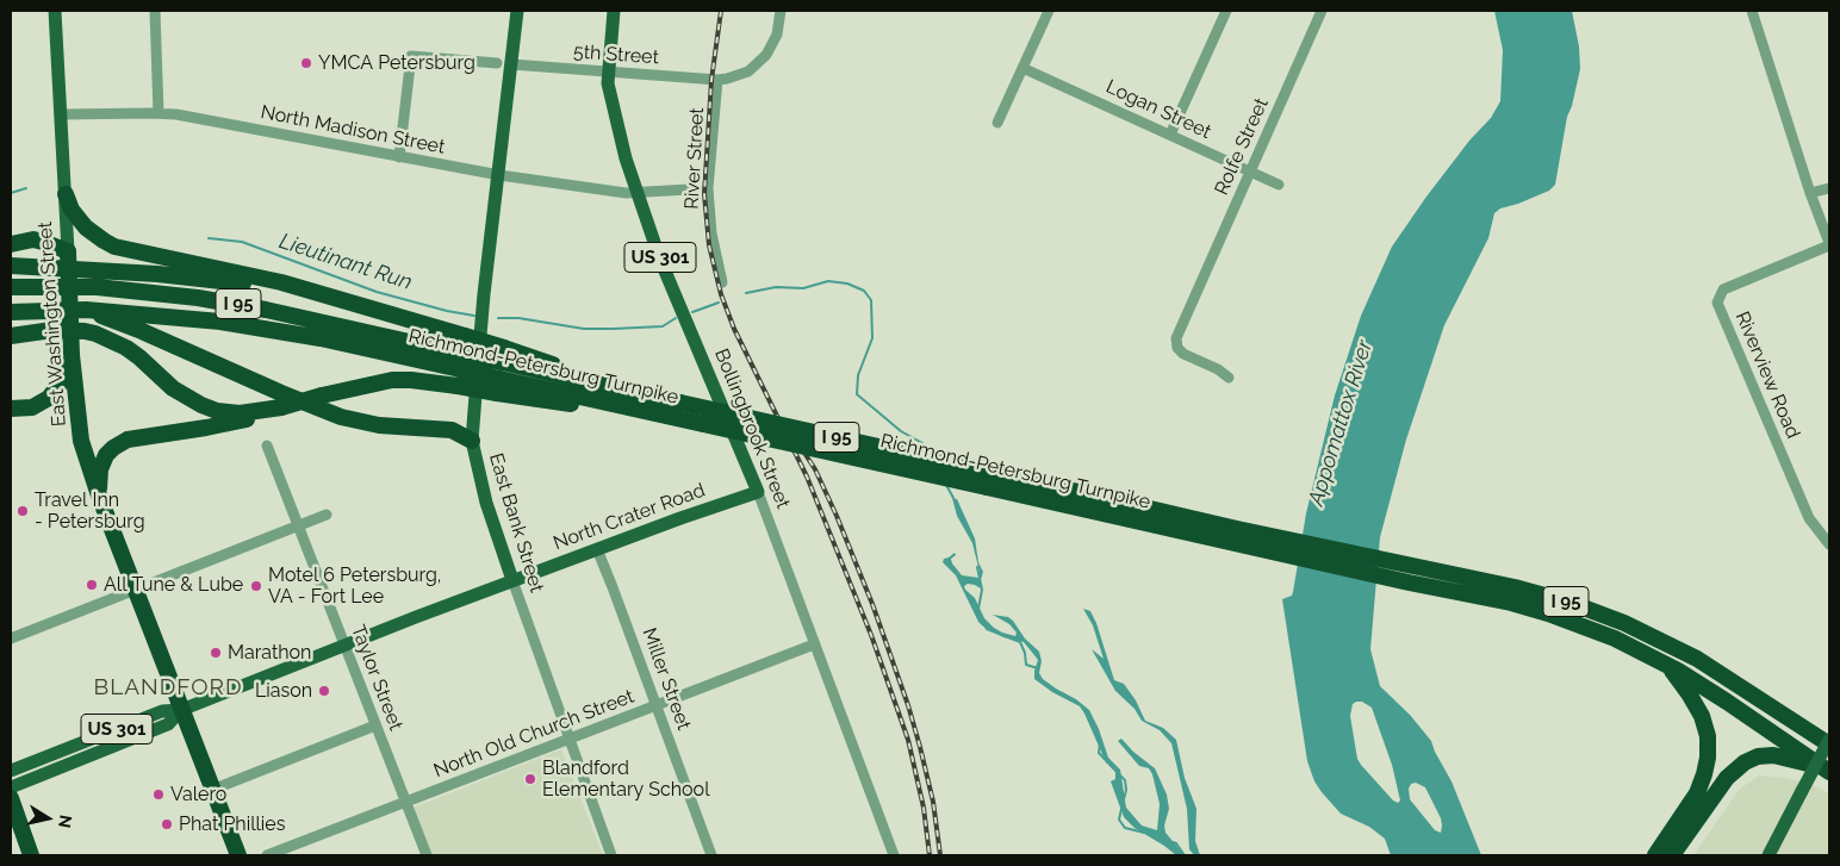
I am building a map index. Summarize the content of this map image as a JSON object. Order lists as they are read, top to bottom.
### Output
{
  "streets": {
    "highway": ["I 95", "East Washington Street", "Richmond-Petersburg Turnpike"],
    "main road": [
      "US 301",
      "Bollingbrook Street",
      "North Crater Road",
      "East Bank Street"
    ],
    "street": [
      "5th Street",
      "Logan Street",
      "North Madison Street",
      "Rolfe Street",
      "River Street",
      "Riverview Road",
      "Taylor Street",
      "Miller Street",
      "North Old Church Street"
    ]
  },
  "crossings": [
    ["5th Street", "River Street"],
    ["5th Street", "Bollingbrook Street"],
    ["5th Street", "East Bank Street"],
    ["Logan Street", "Rolfe Street"],
    ["North Madison Street", "East Washington Street"],
    ["North Madison Street", "Bollingbrook Street"],
    ["North Madison Street", "East Bank Street"],
    ["US 301", "East Washington Street"],
    ["US 301", "North Crater Road"],
    ["East Washington Street", "North Crater Road"],
    ["Bollingbrook Street", "North Crater Road"],
    ["Bollingbrook Street", "North Old Church Street"],
    ["North Crater Road", "East Bank Street"],
    ["North Crater Road", "Taylor Street"],
    ["North Crater Road", "Miller Street"],
    ["East Bank Street", "North Old Church Street"],
    ["Taylor Street", "North Old Church Street"],
    ["Miller Street", "North Old Church Street"]
  ],
  "districts": ["BLANDFORD"],
  "water": ["Lieutinant Run", "Appomattox River"],
  "places": [
    "YMCA Petersburg",
    "Travel Inn - Petersburg",
    "All Tune & Lube",
    "Motel 6 Petersburg, VA - Fort Lee",
    "Marathon",
    "Liason",
    "Blandford Elementary School",
    "Valero",
    "Phat Phillies"
  ],
  "north": "right"
}
